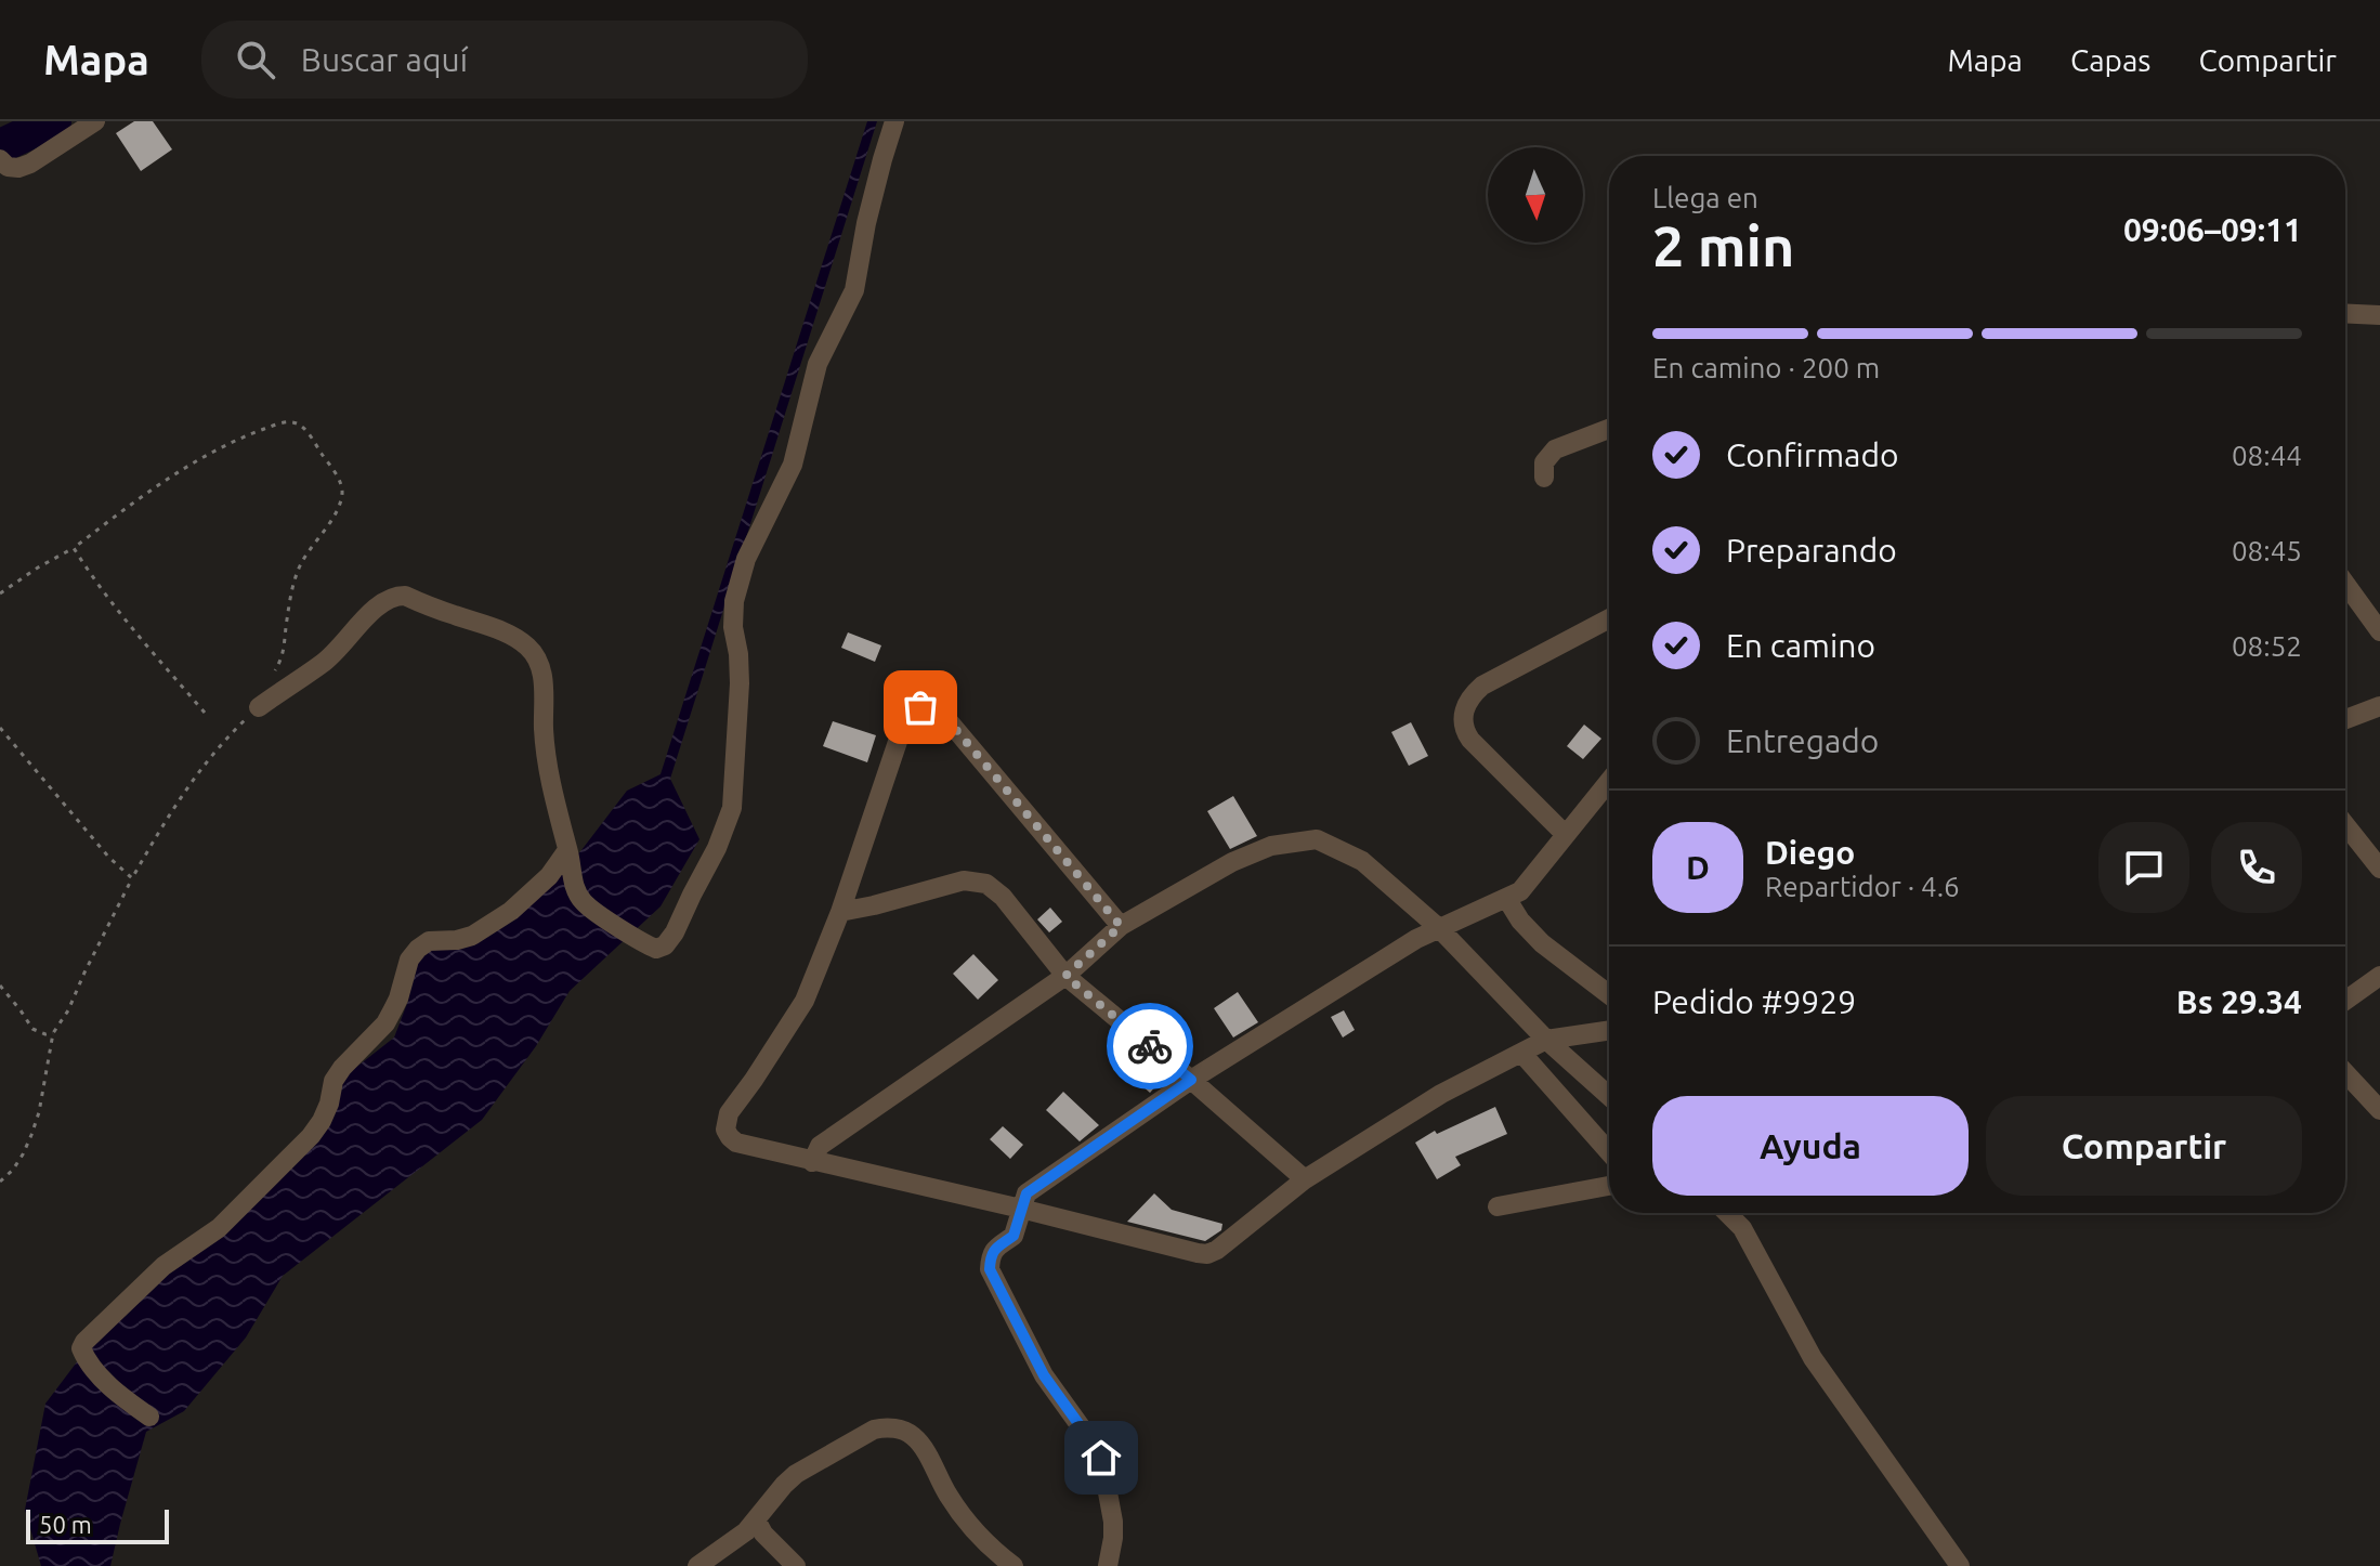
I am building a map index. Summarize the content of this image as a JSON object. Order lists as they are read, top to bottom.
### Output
{
  "scale_bar": "50 m",
  "north": "bottom",
  "page": {
    "header": "Mapa",
    "search": "Buscar aquí",
    "nav": ["Mapa", "Capas", "Compartir"],
    "heading": ["2 min", "Llega en", "09:06–09:11"],
    "panel": [
      "Diego",
      "Repartidor · 4.6",
      "Pedido #9929",
      "Bs 29.34"
    ],
    "bar": "En camino · 200 m",
    "list": [
      ["Confirmado", "08:44"],
      ["Preparando", "08:45"],
      ["En camino", "08:52"],
      "Entregado"
    ],
    "round": "D",
    "buttons": ["Ayuda", "Compartir"],
    "scale": "50 m"
  }
}
